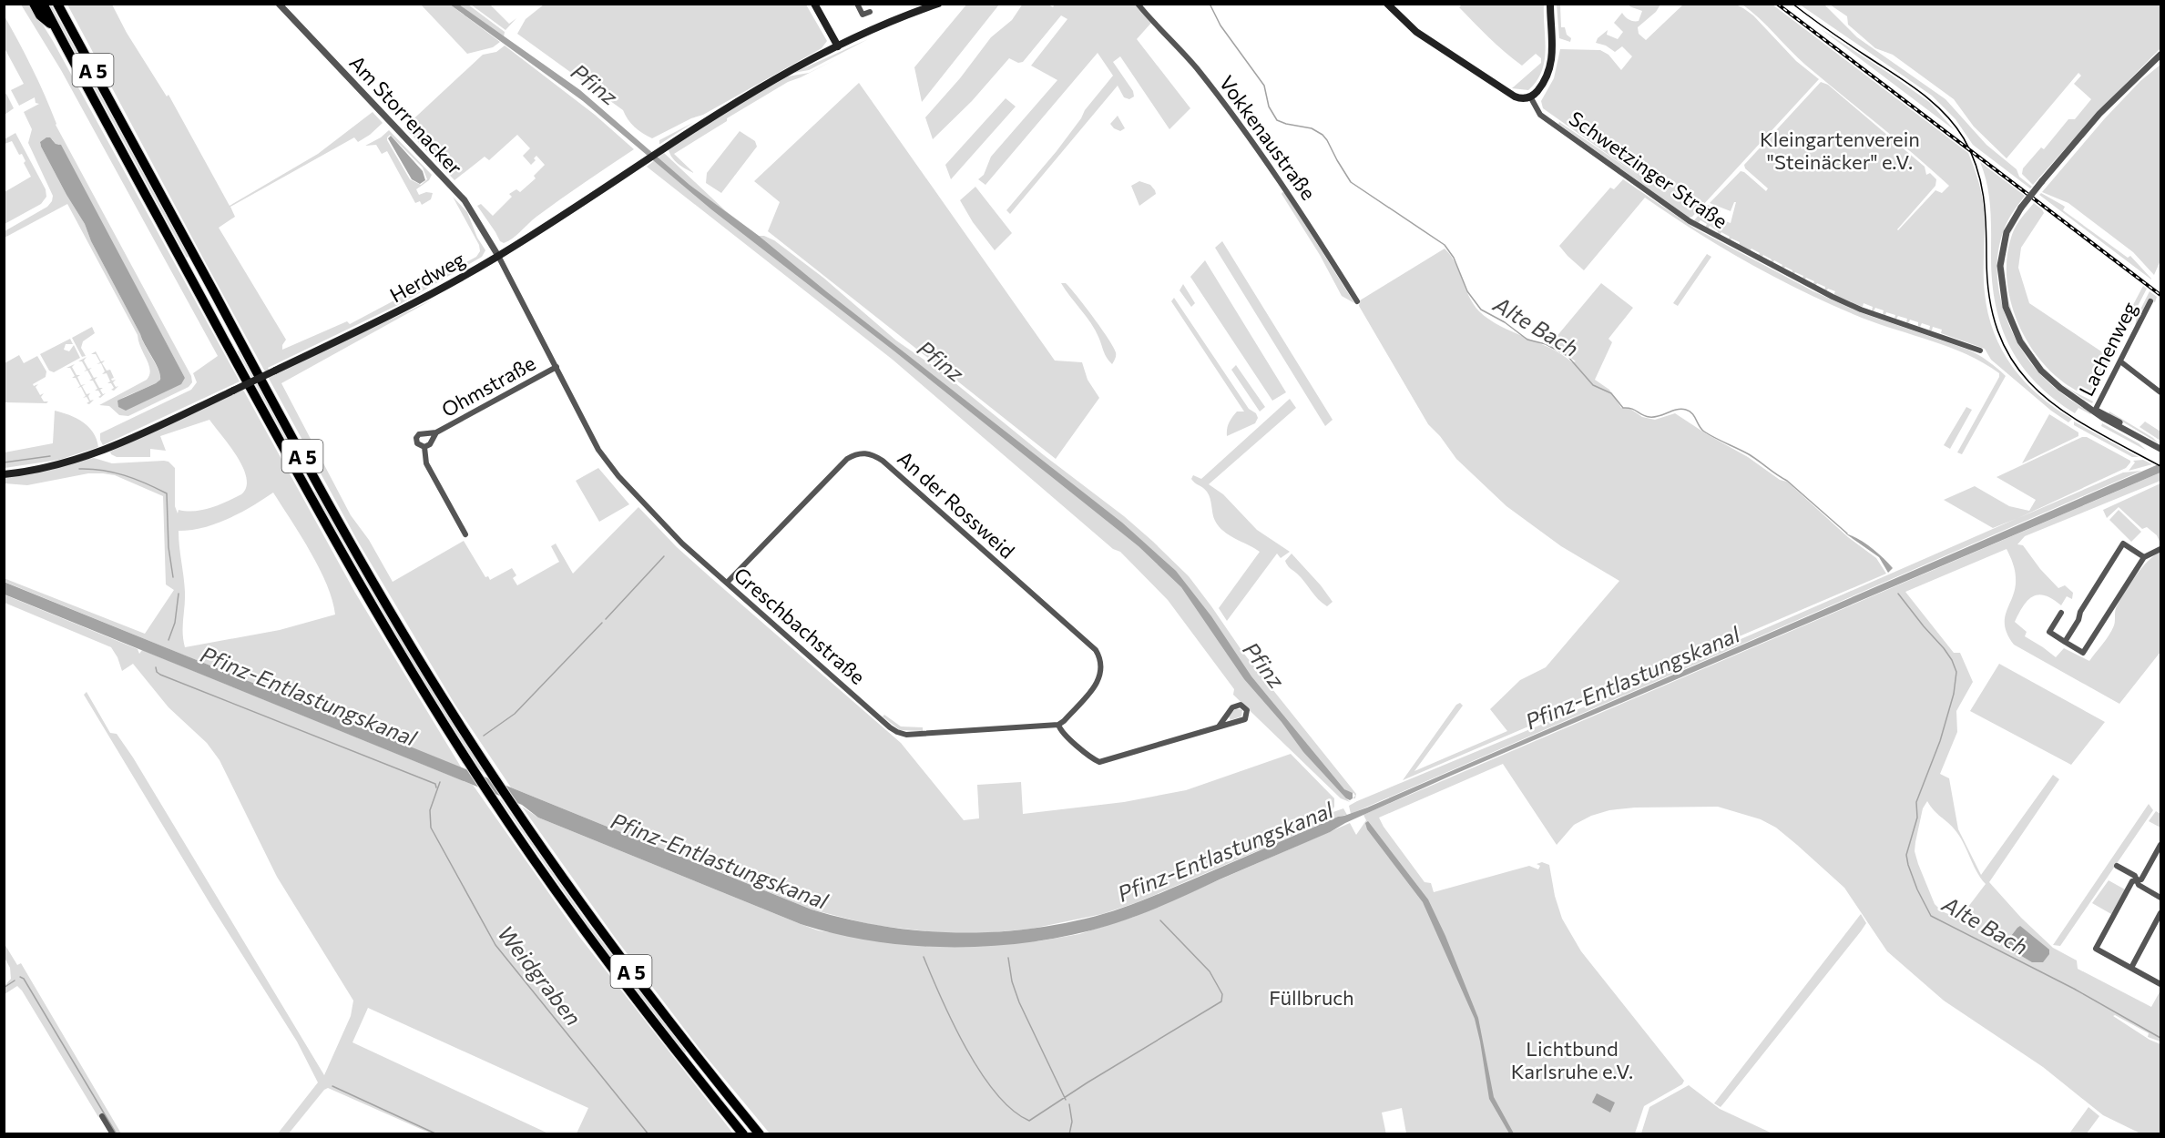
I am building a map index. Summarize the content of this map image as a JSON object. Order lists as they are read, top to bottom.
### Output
{
  "streets": {
    "highway": ["A 5"],
    "main road": ["Herdweg"],
    "street": [
      "Am Storrenacker",
      "Vokkenaustraße",
      "Schwetzinger Straße",
      "Lachenweg",
      "Ohmstraße",
      "An der Rossweid",
      "Greschbachstraße"
    ]
  },
  "crossings": [
    ["Am Storrenacker", "Herdweg"],
    ["Am Storrenacker", "Greschbachstraße"],
    ["Herdweg", "Greschbachstraße"],
    ["Ohmstraße", "Greschbachstraße"],
    ["An der Rossweid", "Greschbachstraße"]
  ],
  "water": [
    "Pfinz",
    "Alte Bach",
    "Pfinz-Entlastungskanal",
    "Weidgraben"
  ],
  "parks": ["Kleingartenverein \"Steinäcker\" e.V.", "Füllbruch", "Lichtbund Karlsruhe e.V."]
}
